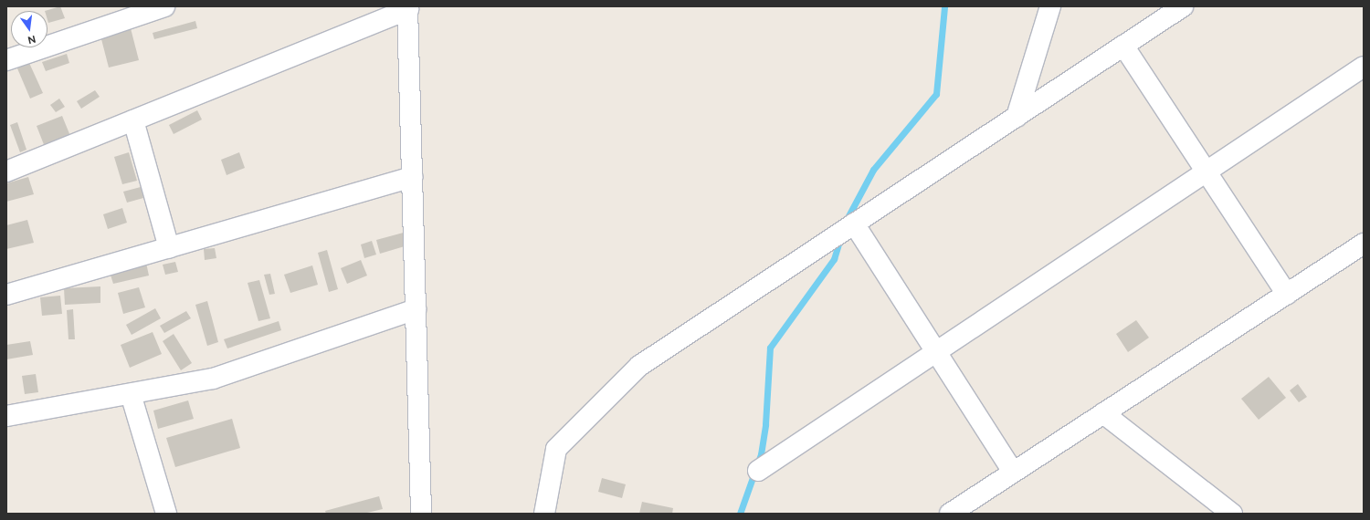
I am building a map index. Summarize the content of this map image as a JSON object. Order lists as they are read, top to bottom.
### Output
{
  "north": "bottom"
}
